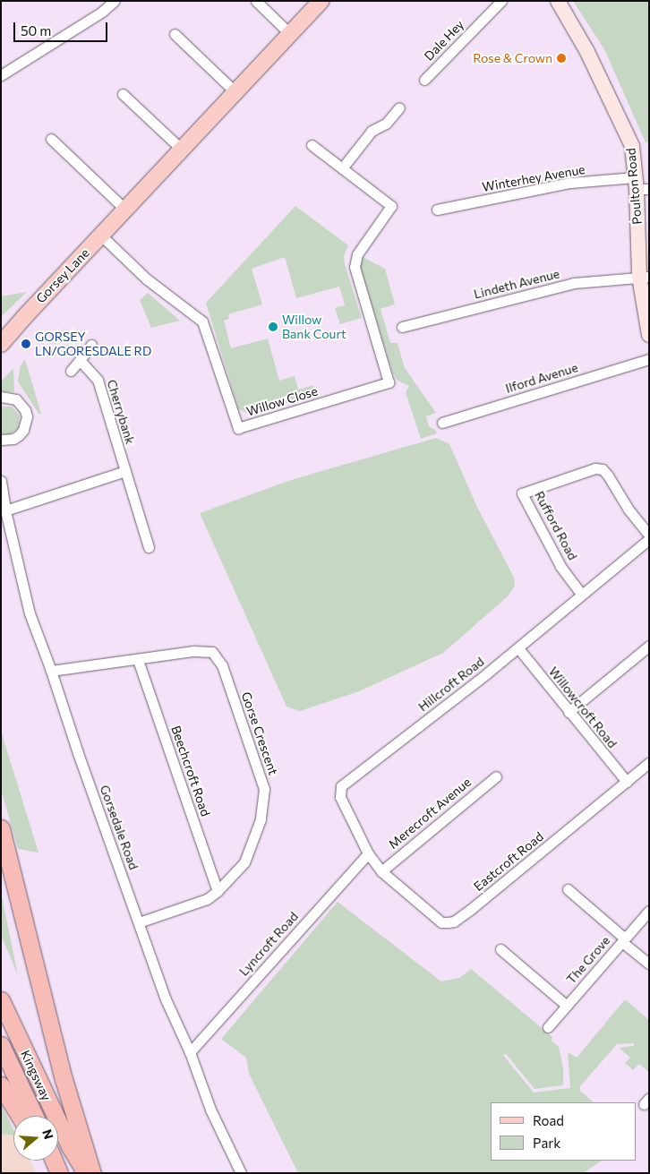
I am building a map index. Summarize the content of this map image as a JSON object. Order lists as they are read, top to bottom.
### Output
{
  "streets": {
    "highway": ["Kingsway"],
    "main road": ["Poulton Road", "Gorsey Lane"],
    "street": [
      "Dale Hey",
      "Winterhey Avenue",
      "Lindeth Avenue",
      "Ilford Avenue",
      "Willow Close",
      "Cherrybank",
      "Rufford Road",
      "Hillcroft Road",
      "Willowcroft Road",
      "Gorse Crescent",
      "Beechcroft Road",
      "Merecroft Avenue",
      "Gorsedale Road",
      "Eastcroft Road",
      "Lyncroft Road",
      "The Grove"
    ]
  },
  "crossings": [
    ["Winterhey Avenue", "Poulton Road"],
    ["Poulton Road", "Lindeth Avenue"],
    ["Gorsey Lane", "Willow Close"],
    ["Rufford Road", "Hillcroft Road"],
    ["Hillcroft Road", "Willowcroft Road"],
    ["Hillcroft Road", "Merecroft Avenue"],
    ["Hillcroft Road", "Eastcroft Road"],
    ["Hillcroft Road", "Lyncroft Road"],
    ["Willowcroft Road", "Eastcroft Road"],
    ["Gorse Crescent", "Beechcroft Road"],
    ["Gorse Crescent", "Gorsedale Road"],
    ["Merecroft Avenue", "Eastcroft Road"],
    ["Gorsedale Road", "Lyncroft Road"]
  ],
  "places": ["Rose & Crown", "Willow Bank Court", "GORSEY LN/GORESDALE RD"],
  "legend": ["Road", "Park"],
  "scale_bar": "50 m",
  "north": "right"
}
